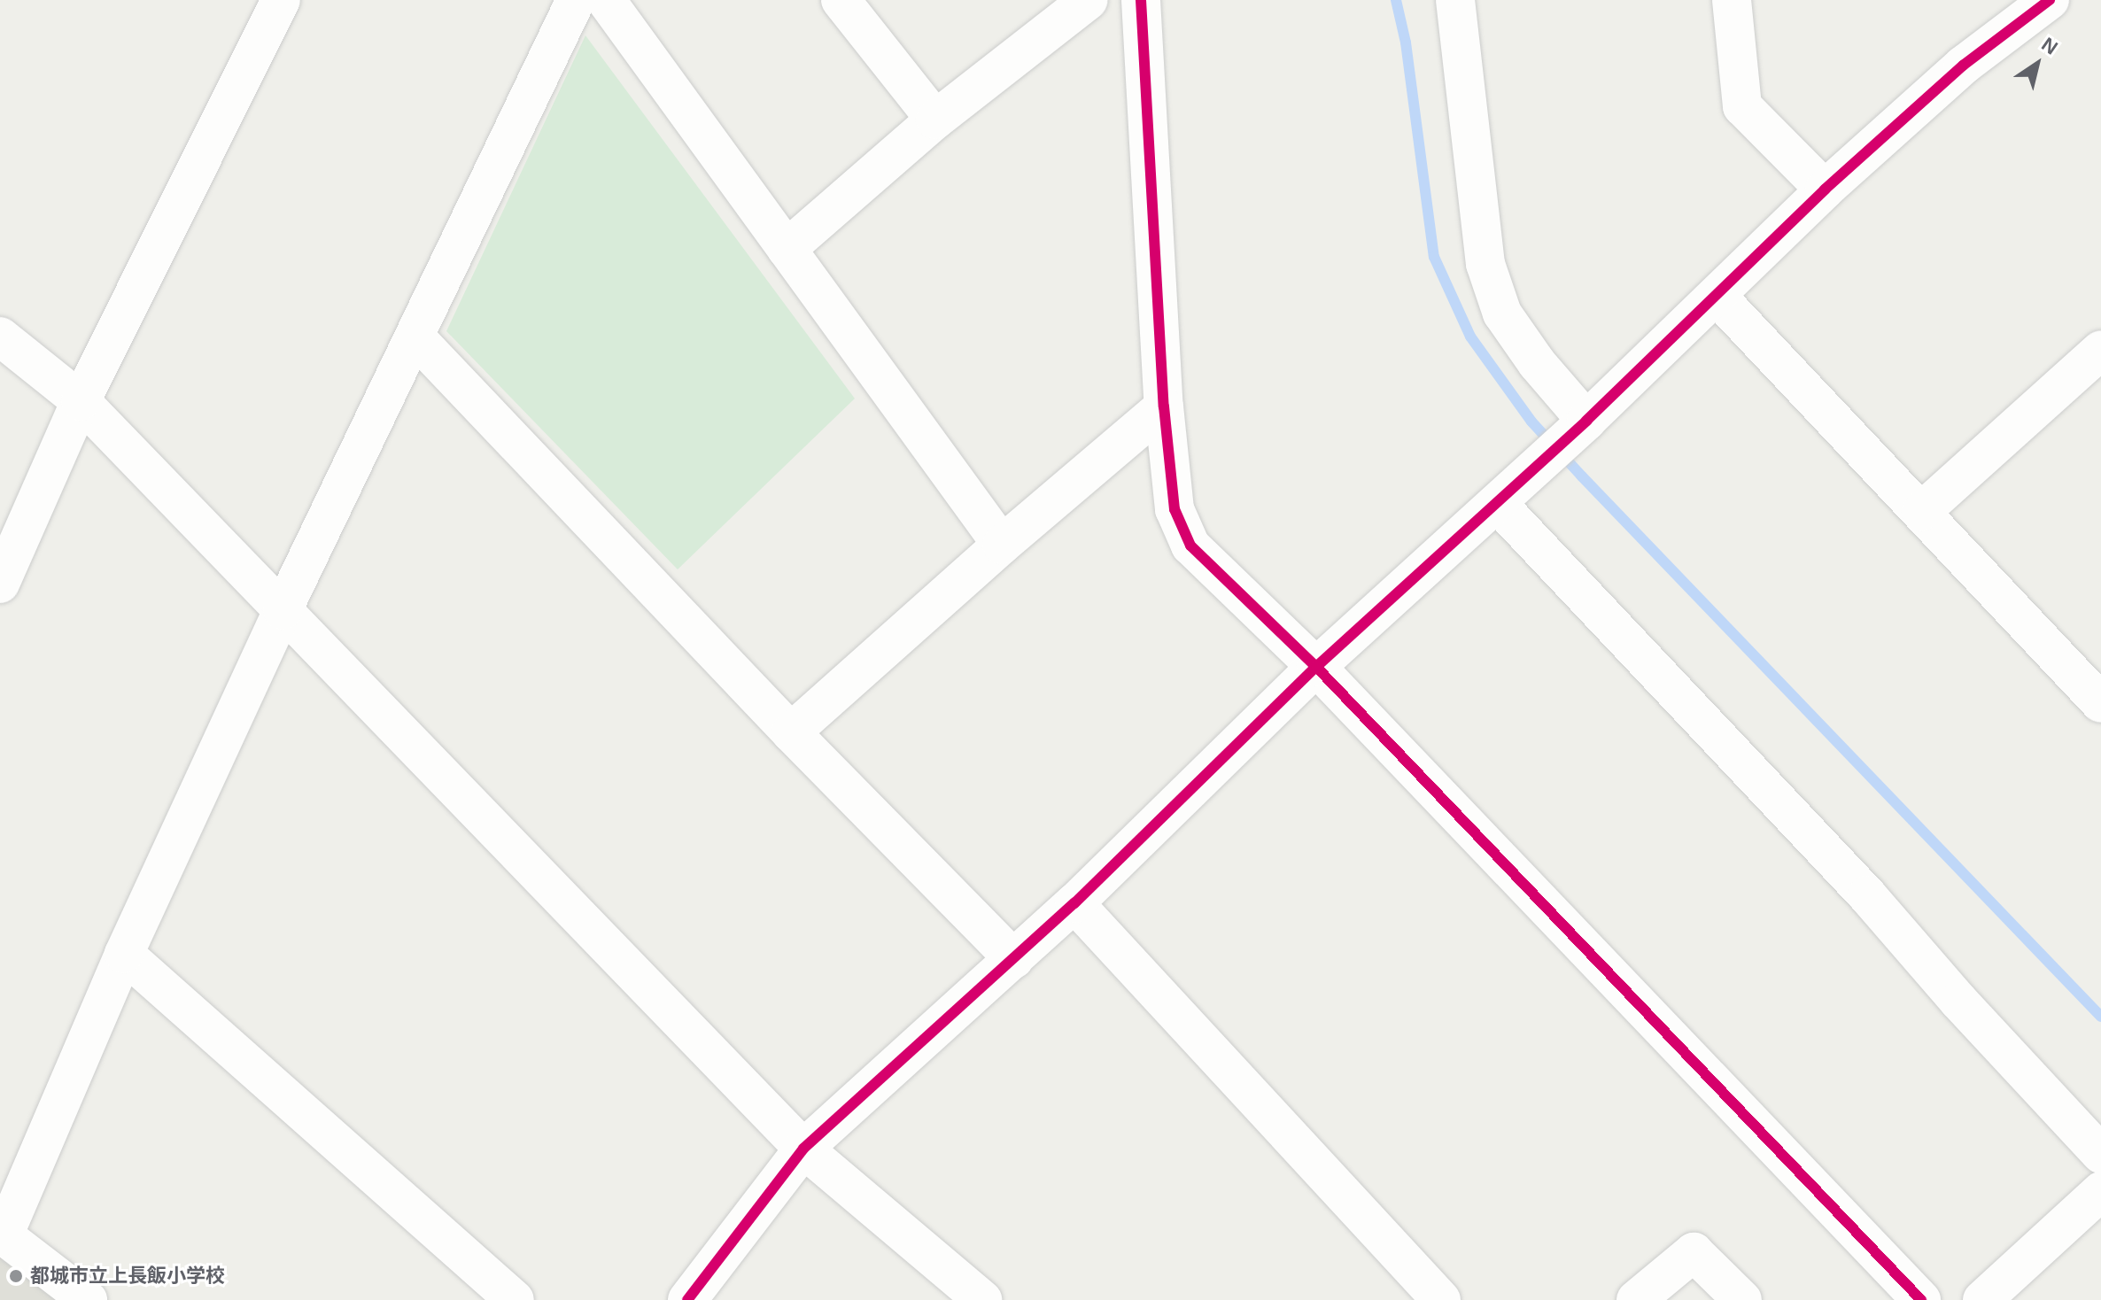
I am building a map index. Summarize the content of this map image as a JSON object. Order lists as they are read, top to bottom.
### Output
{
  "places": ["都城市立上長飯小学校"],
  "north": "top right"
}
